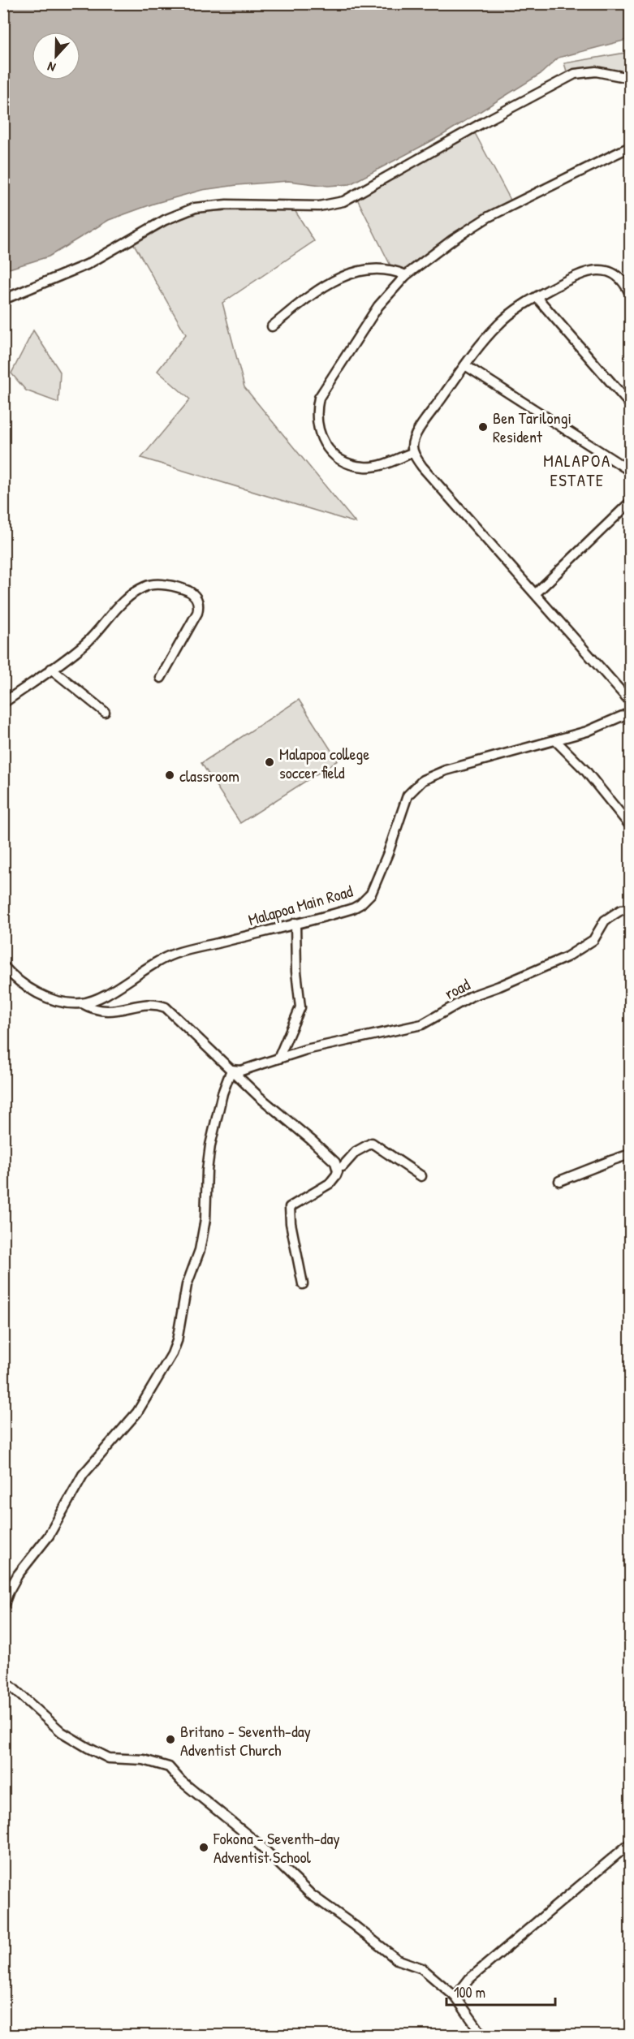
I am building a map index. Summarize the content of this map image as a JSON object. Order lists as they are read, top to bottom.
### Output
{
  "streets": {
    "street": ["Malapoa Main Road", "road"]
  },
  "districts": ["MALAPOA ESTATE"],
  "places": [
    "Ben Tarilongi Resident",
    "Malapoa college soccer field",
    "classroom",
    "Britano - Seventh-day Adventist Church",
    "Fokona - Seventh-day Adventist School"
  ],
  "scale_bar": "100 m",
  "north": "bottom"
}
